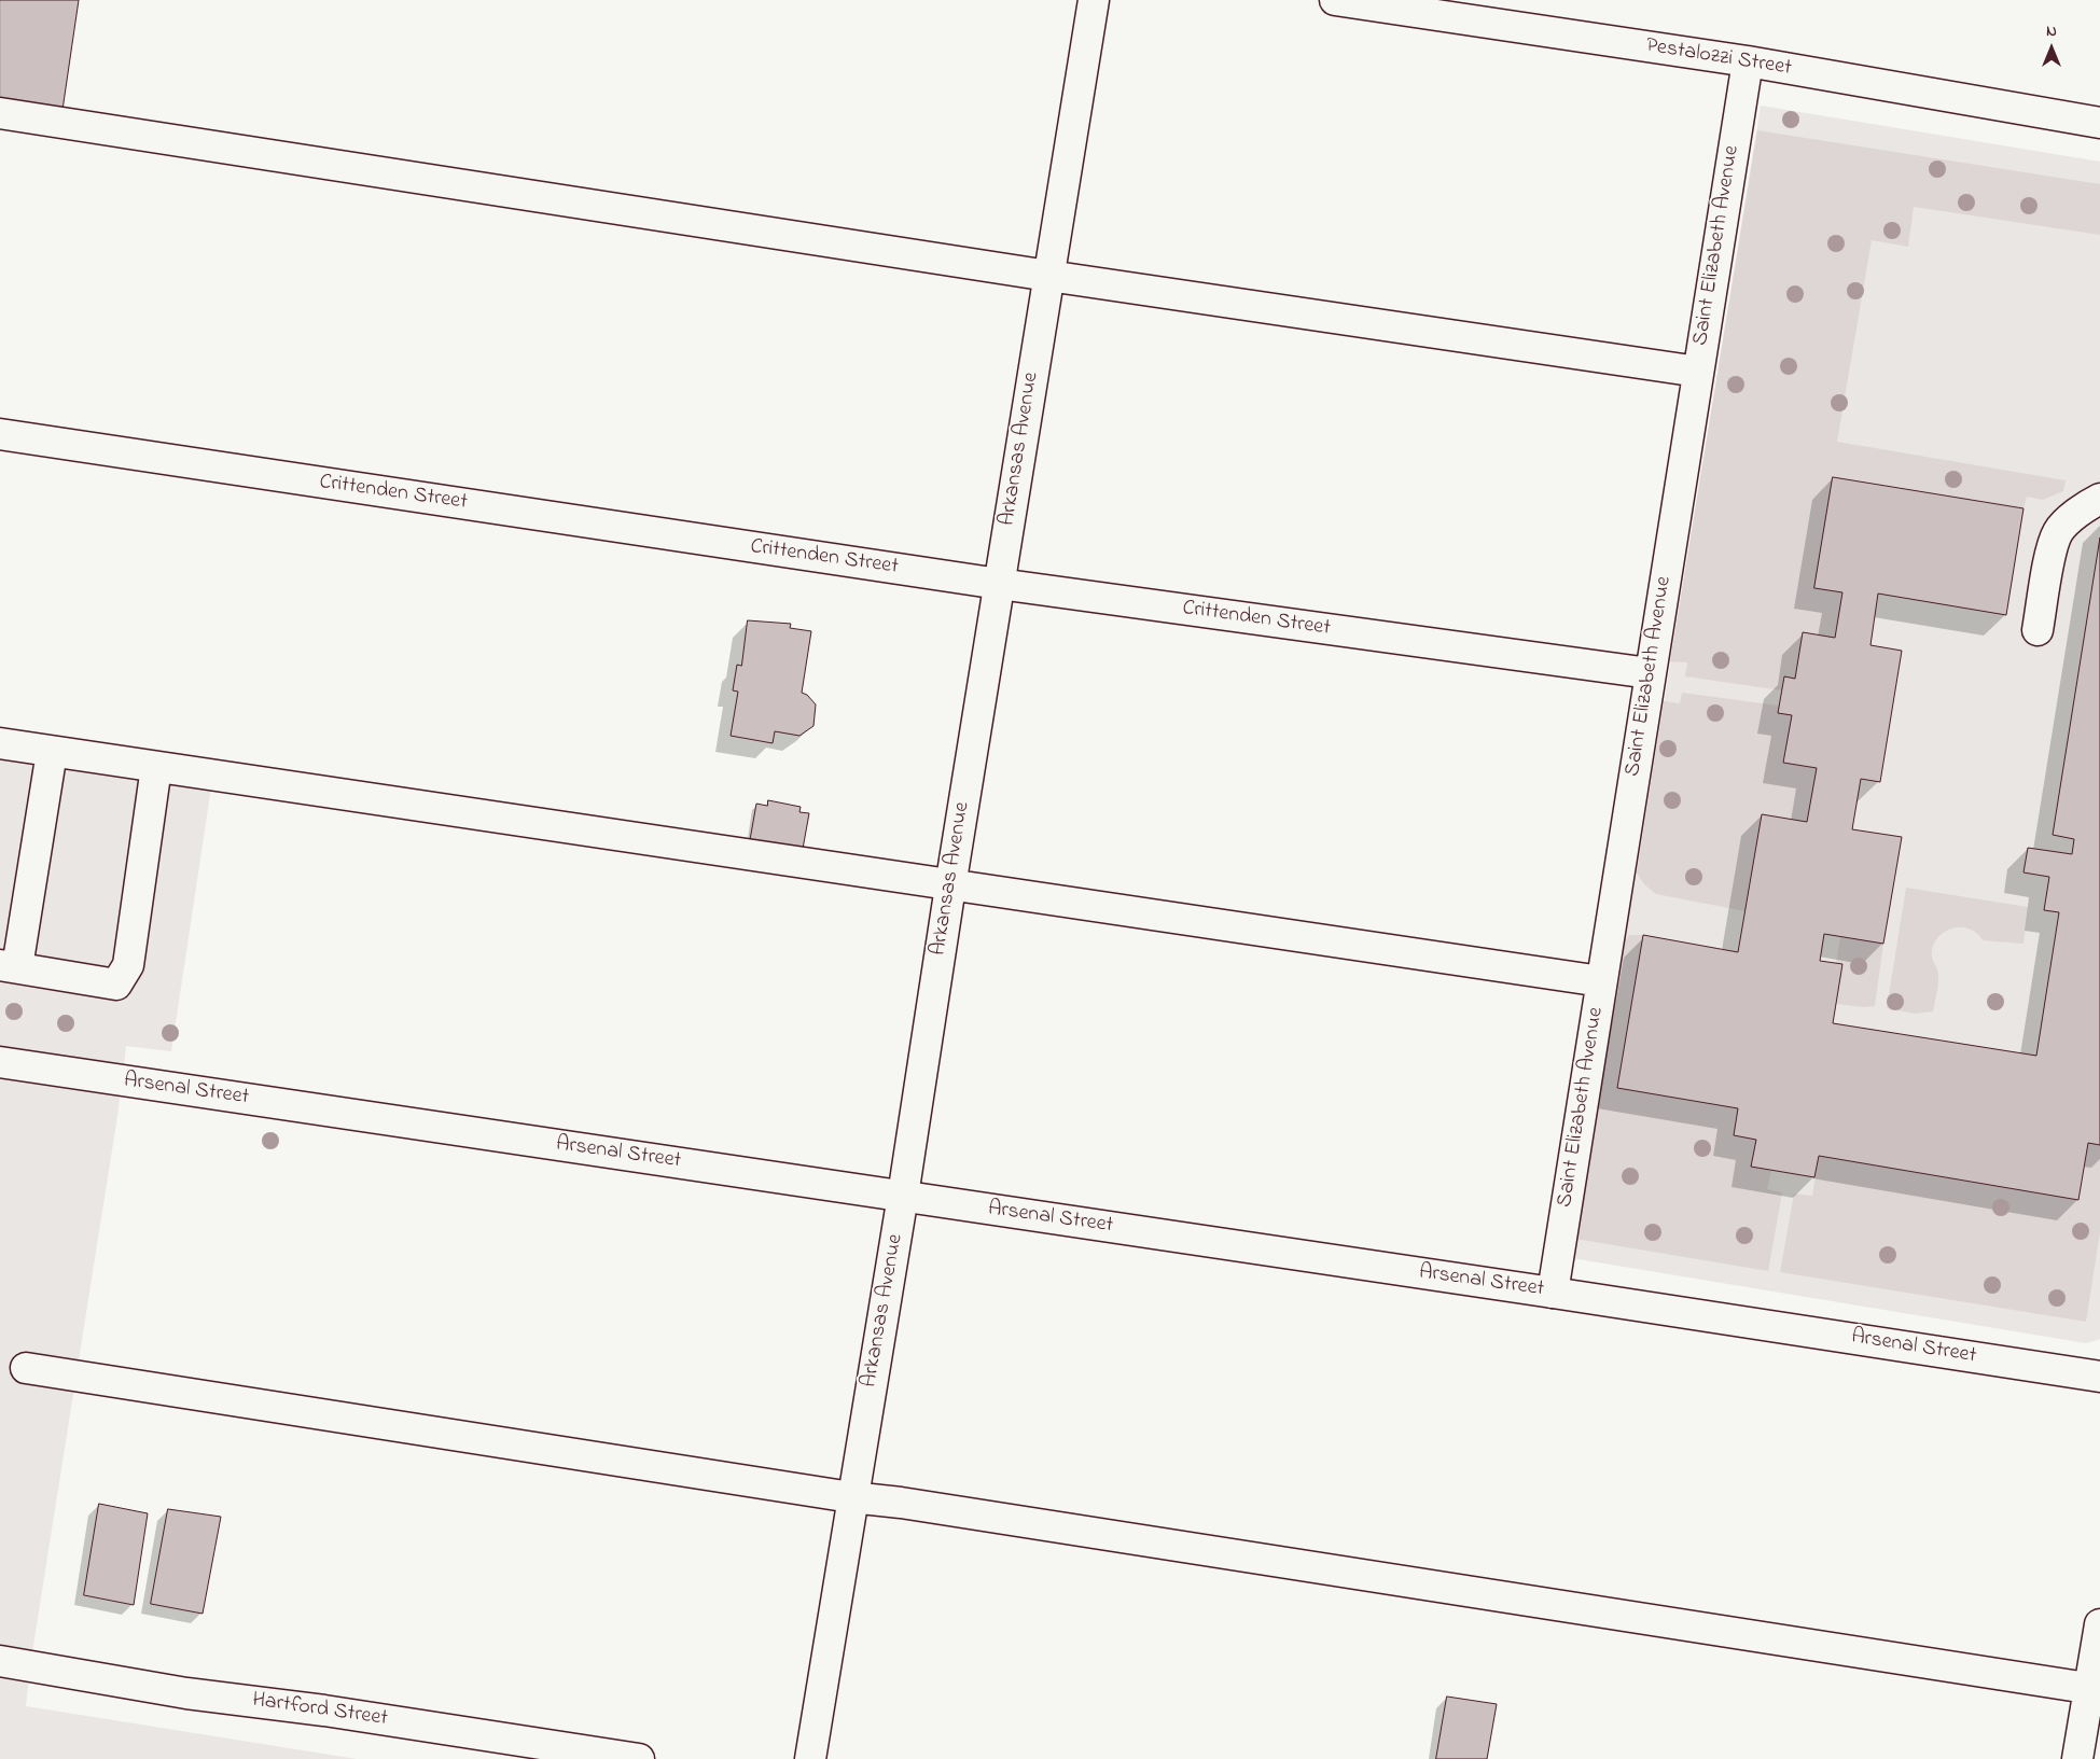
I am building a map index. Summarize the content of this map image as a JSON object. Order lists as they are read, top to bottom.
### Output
{
  "streets": {
    "street": [
      "Pestalozzi Street",
      "Saint Elizabeth Avenue",
      "Arkansas Avenue",
      "Crittenden Street",
      "Arsenal Street",
      "Hartford Street"
    ]
  },
  "crossings": [
    ["Pestalozzi Street", "Saint Elizabeth Avenue"],
    ["Saint Elizabeth Avenue", "Crittenden Street"],
    ["Saint Elizabeth Avenue", "Arsenal Street"],
    ["Arkansas Avenue", "Crittenden Street"],
    ["Arkansas Avenue", "Arsenal Street"]
  ],
  "north": "top"
}
